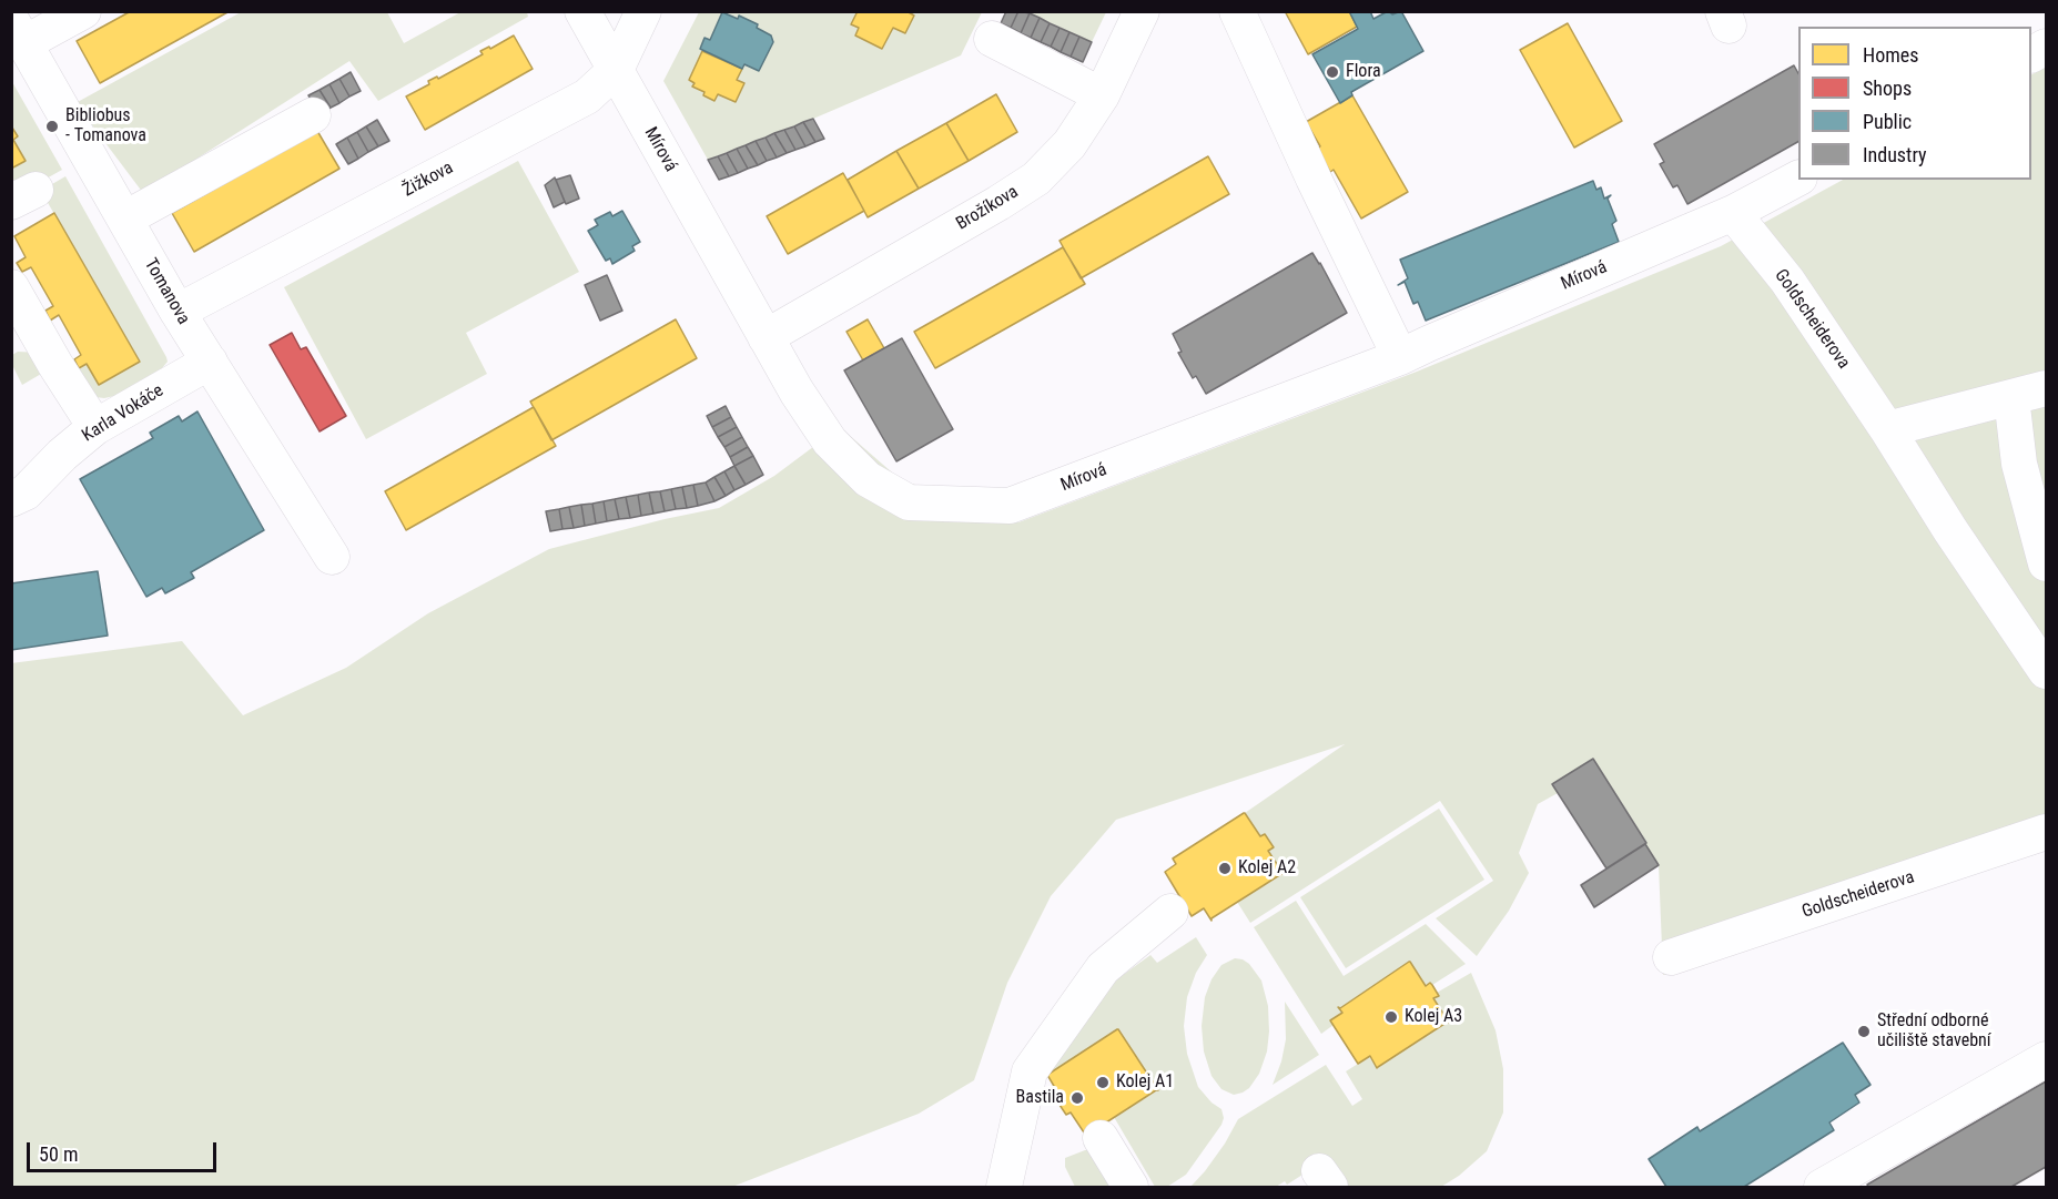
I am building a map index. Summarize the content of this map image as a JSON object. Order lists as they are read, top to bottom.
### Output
{
  "streets": {
    "street": [
      "Mírová",
      "Žižkova",
      "Brožíkova",
      "Tomanova",
      "Goldscheiderova",
      "Karla Vokáče"
    ]
  },
  "crossings": [
    ["Mírová", "Žižkova"],
    ["Mírová", "Brožíkova"],
    ["Mírová", "Goldscheiderova"],
    ["Žižkova", "Tomanova"],
    ["Tomanova", "Karla Vokáče"]
  ],
  "places": [
    "Flora",
    "Bibliobus - Tomanova",
    "Kolej A2",
    "Kolej A3",
    "Střední odborné učiliště stavební",
    "Kolej A1",
    "Bastila"
  ],
  "legend": [
    "Homes",
    "Shops",
    "Public",
    "Industry"
  ],
  "scale_bar": "50 m"
}
